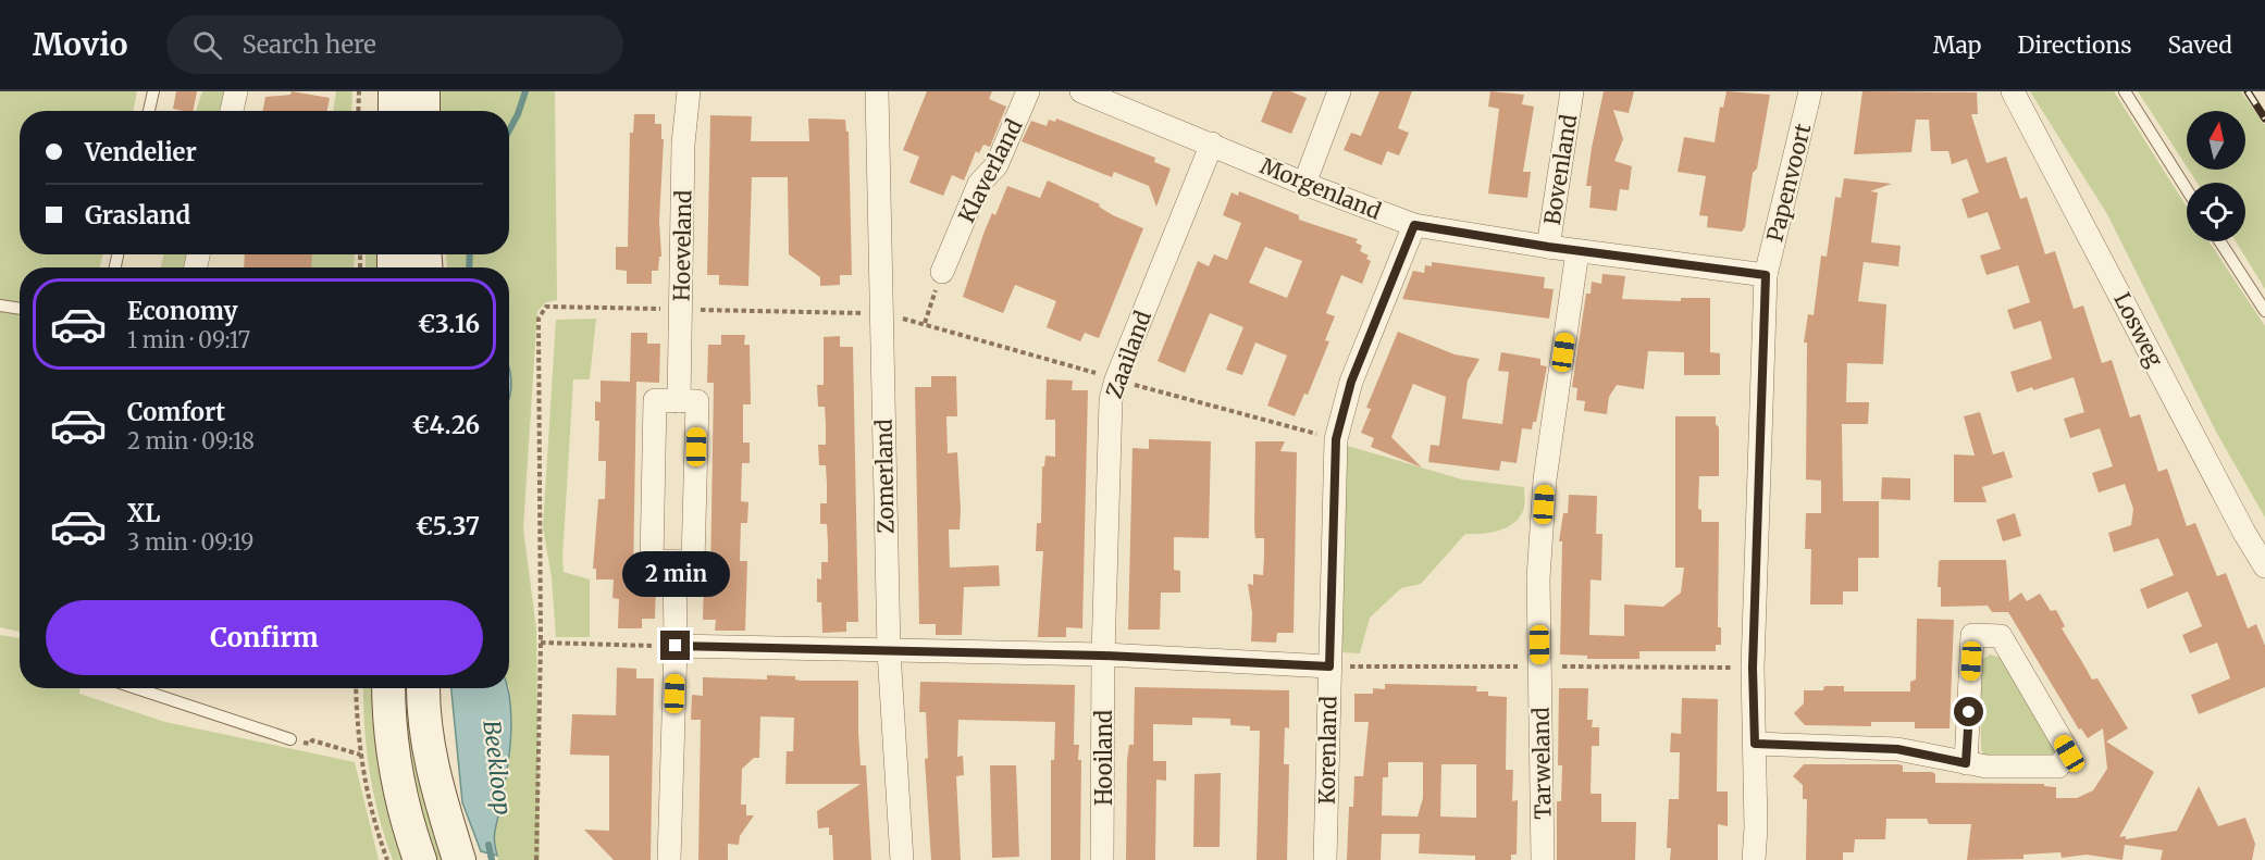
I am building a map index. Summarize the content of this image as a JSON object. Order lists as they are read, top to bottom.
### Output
{
  "streets": {
    "street": [
      "Bovenland",
      "Klaverland",
      "Papenvoort",
      "Morgenland",
      "Hoeveland",
      "Losweg",
      "Zaailand",
      "Zomerland",
      "Korenland",
      "Hooiland",
      "Tarweland"
    ]
  },
  "crossings": [
    ["Bovenland", "Morgenland"],
    ["Papenvoort", "Morgenland"],
    ["Morgenland", "Zaailand"],
    ["Morgenland", "Korenland"],
    ["Morgenland", "Tarweland"],
    ["Zaailand", "Hooiland"]
  ],
  "water": ["Beekloop"],
  "north": "top",
  "page": {
    "header": "Movio",
    "search": "Search here",
    "nav": ["Map", "Directions", "Saved"],
    "banner": ["Vendelier", "Grasland"],
    "list": [
      {
        "name": "Economy",
        "note": "1 min · 09:17",
        "value": "€3.16"
      },
      {
        "name": "Comfort",
        "note": "2 min · 09:18",
        "value": "€4.26"
      },
      {
        "name": "XL",
        "note": "3 min · 09:19",
        "value": "€5.37"
      }
    ],
    "bubble": "2 min",
    "buttons": "Confirm"
  }
}
